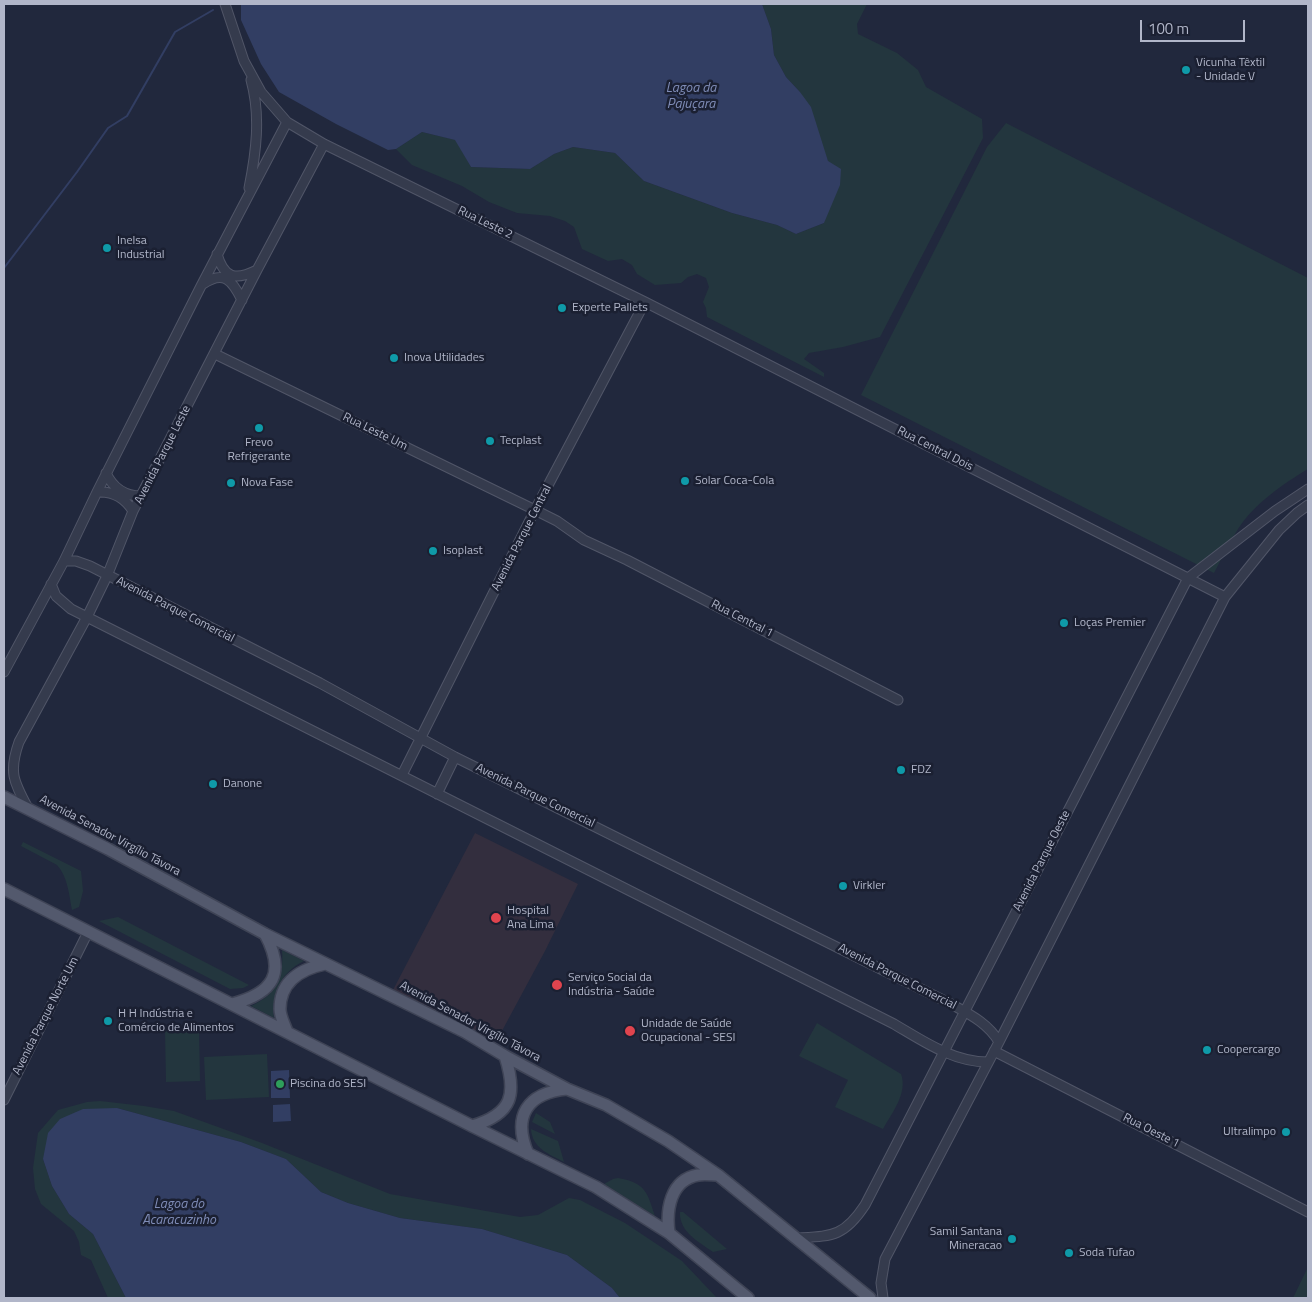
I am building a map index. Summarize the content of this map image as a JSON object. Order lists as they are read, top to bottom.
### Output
{
  "streets": {
    "main road": ["Avenida Senador Virgílio Távora"],
    "street": [
      "Rua Leste 2",
      "Rua Leste Um",
      "Rua Central Dois",
      "Avenida Parque Leste",
      "Avenida Parque Central",
      "Avenida Parque Comercial",
      "Rua Central 1",
      "Avenida Parque Oeste",
      "Avenida Parque Norte Um",
      "Rua Oeste 1"
    ]
  },
  "crossings": [
    ["Rua Leste 2", "Rua Central Dois"],
    ["Rua Leste 2", "Avenida Parque Leste"],
    ["Rua Leste 2", "Avenida Parque Central"],
    ["Rua Leste Um", "Avenida Parque Leste"],
    ["Rua Leste Um", "Avenida Parque Central"],
    ["Rua Leste Um", "Rua Central 1"],
    ["Rua Central Dois", "Avenida Parque Central"],
    ["Rua Central Dois", "Avenida Parque Oeste"],
    ["Avenida Parque Leste", "Avenida Parque Comercial"],
    ["Avenida Parque Leste", "Avenida Senador Virgílio Távora"],
    ["Avenida Parque Central", "Avenida Parque Comercial"],
    ["Avenida Parque Comercial", "Avenida Parque Oeste"],
    ["Avenida Senador Virgílio Távora", "Avenida Parque Oeste"]
  ],
  "water": ["Lagoa da Pajuçara", "Lagoa do Acaracuzinho"],
  "places": [
    "Vicunha Têxtil - Unidade V",
    "Inelsa Industrial",
    "Experte Pallets",
    "Inova Utilidades",
    "Frevo Refrigerante",
    "Tecplast",
    "Solar Coca-Cola",
    "Nova Fase",
    "Isoplast",
    "Loças Premier",
    "FDZ",
    "Danone",
    "Virkler",
    "Hospital Ana Lima",
    "Serviço Social da Indústria - Saúde",
    "H H Indústria e Comércio de Alimentos",
    "Unidade de Saúde Ocupacional - SESI",
    "Coopercargo",
    "Piscina do SESI",
    "Ultralimpo",
    "Samil Santana Mineracao",
    "Soda Tufao"
  ],
  "scale_bar": "100 m"
}
